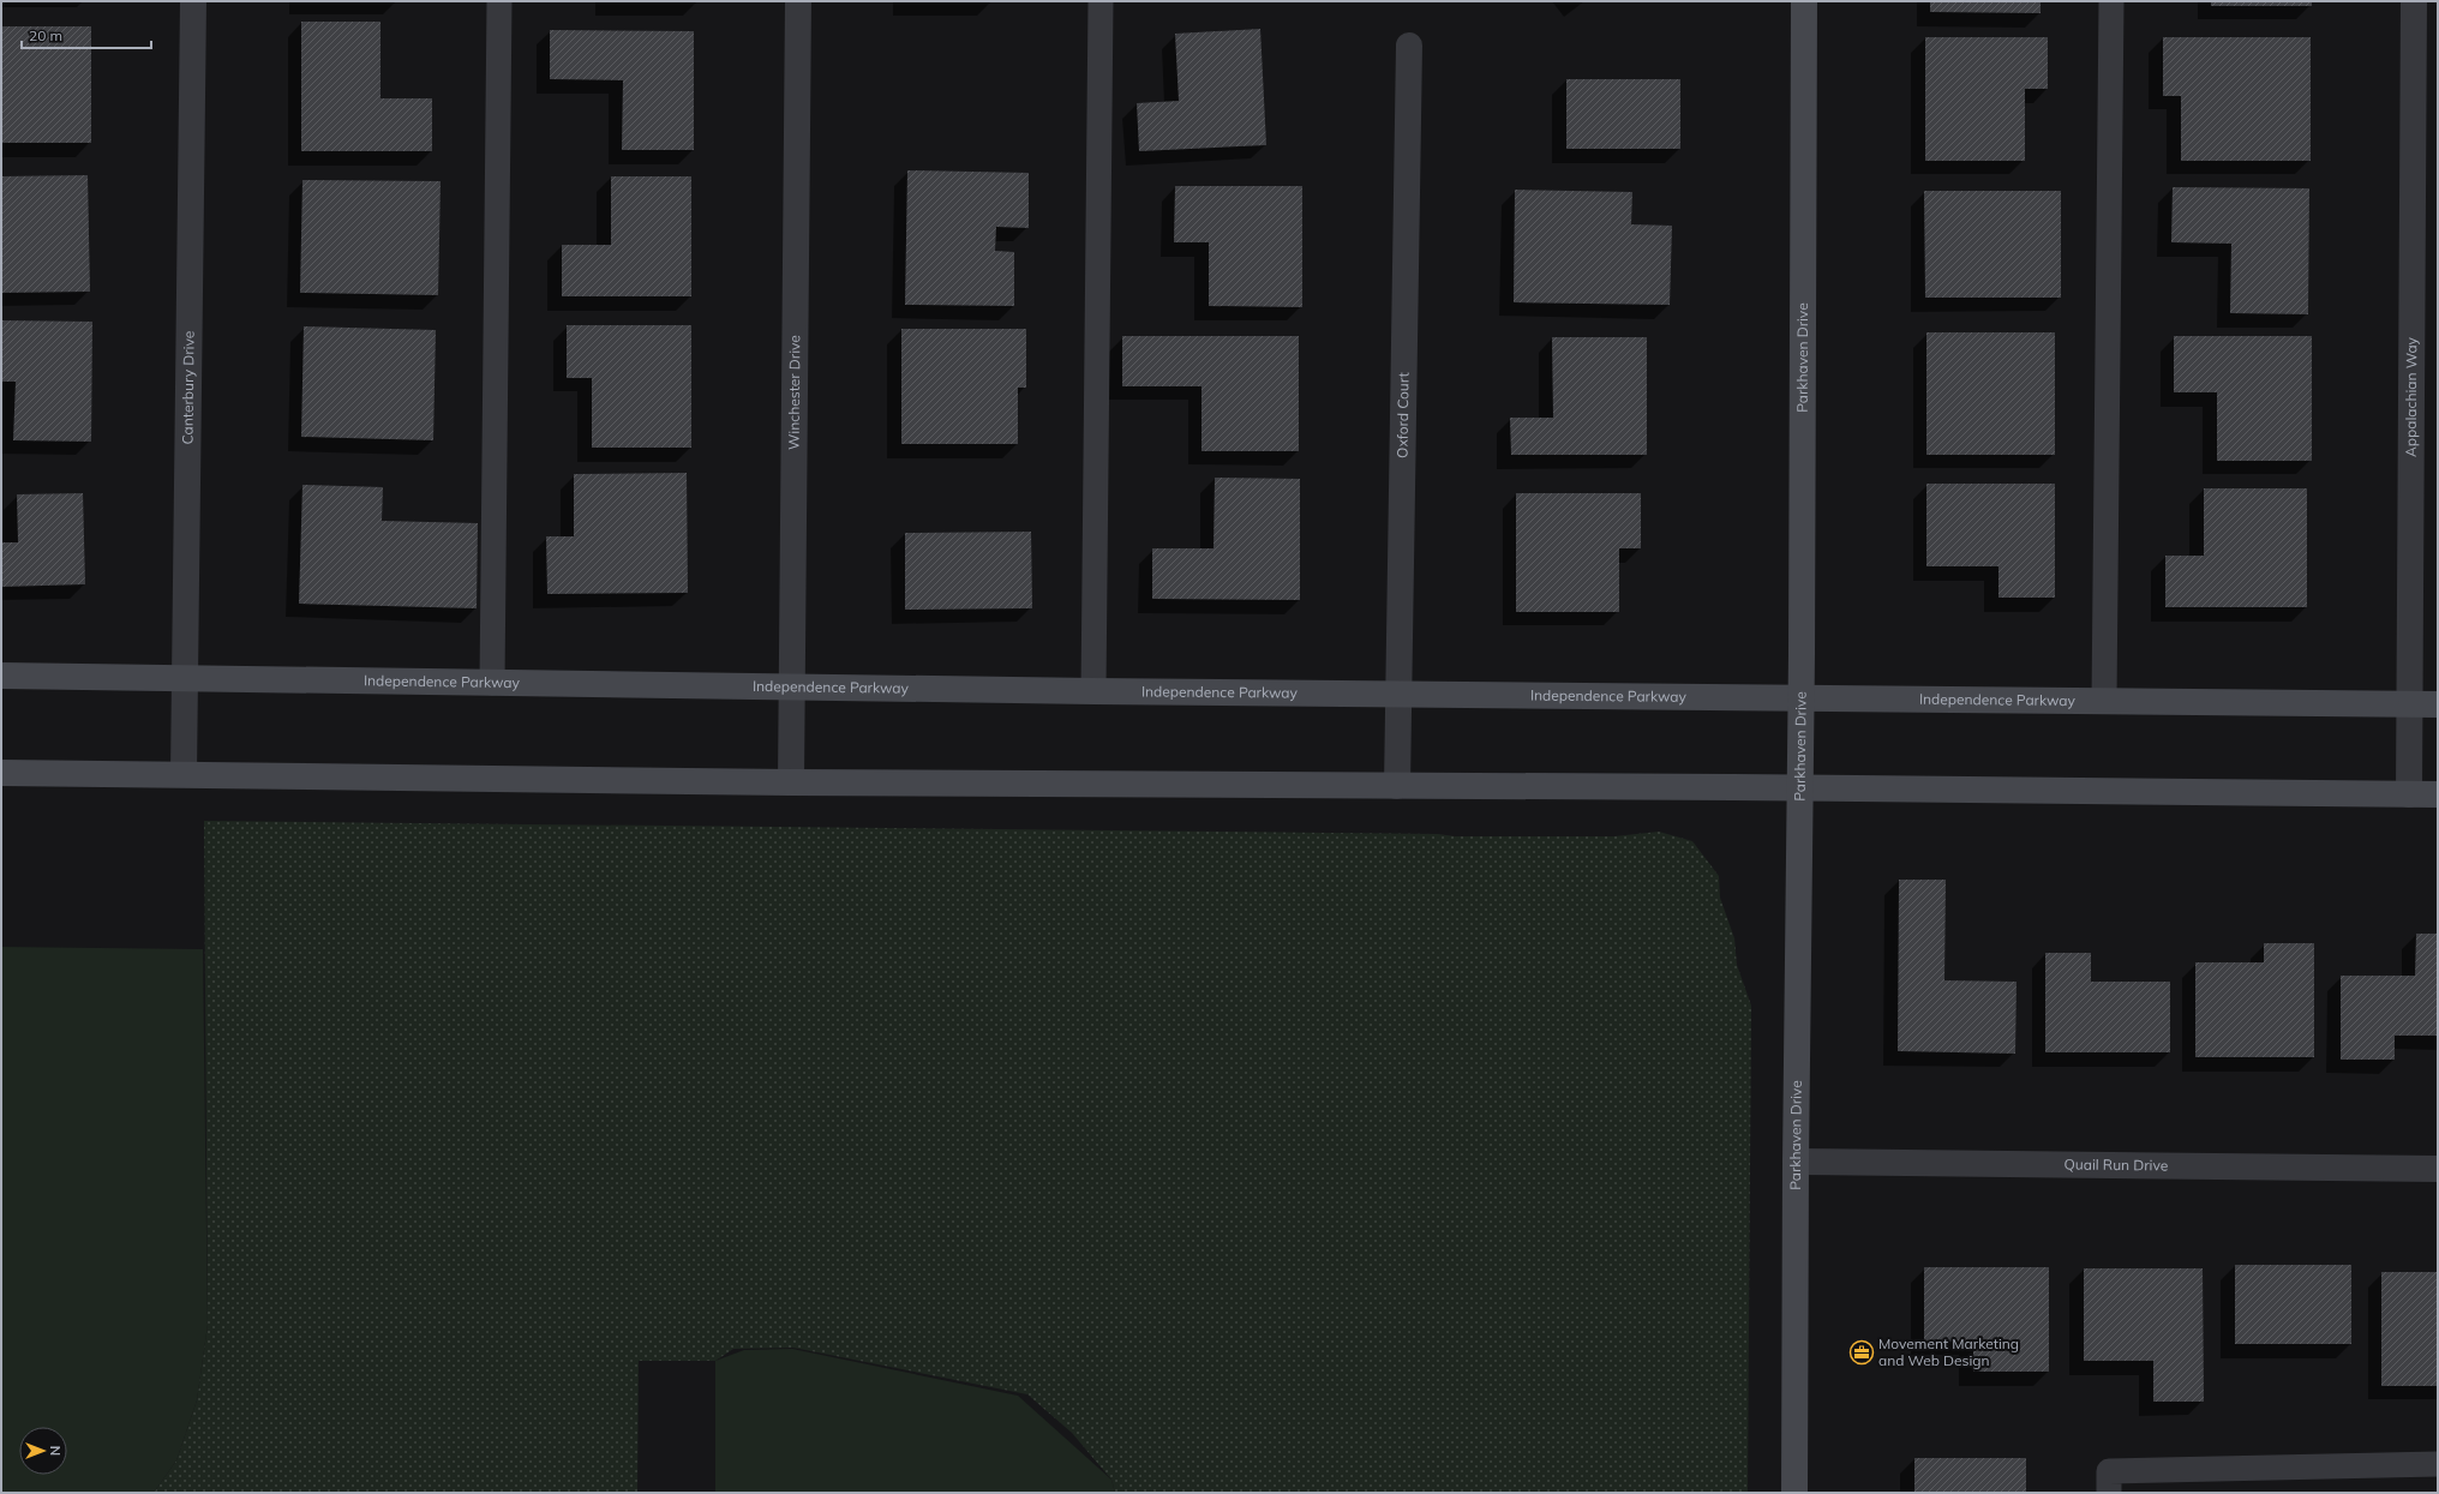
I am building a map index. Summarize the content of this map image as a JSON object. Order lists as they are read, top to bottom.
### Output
{
  "streets": {
    "main road": ["Parkhaven Drive", "Independence Parkway"],
    "street": [
      "Canterbury Drive",
      "Winchester Drive",
      "Appalachian Way",
      "Oxford Court",
      "Quail Run Drive"
    ]
  },
  "crossings": [
    ["Parkhaven Drive", "Independence Parkway"],
    ["Parkhaven Drive", "Quail Run Drive"],
    ["Canterbury Drive", "Independence Parkway"],
    ["Winchester Drive", "Independence Parkway"],
    ["Appalachian Way", "Independence Parkway"],
    ["Oxford Court", "Independence Parkway"]
  ],
  "places": {
    "office": ["Movement Marketing and Web Design"]
  },
  "scale_bar": "20 m",
  "north": "right"
}
